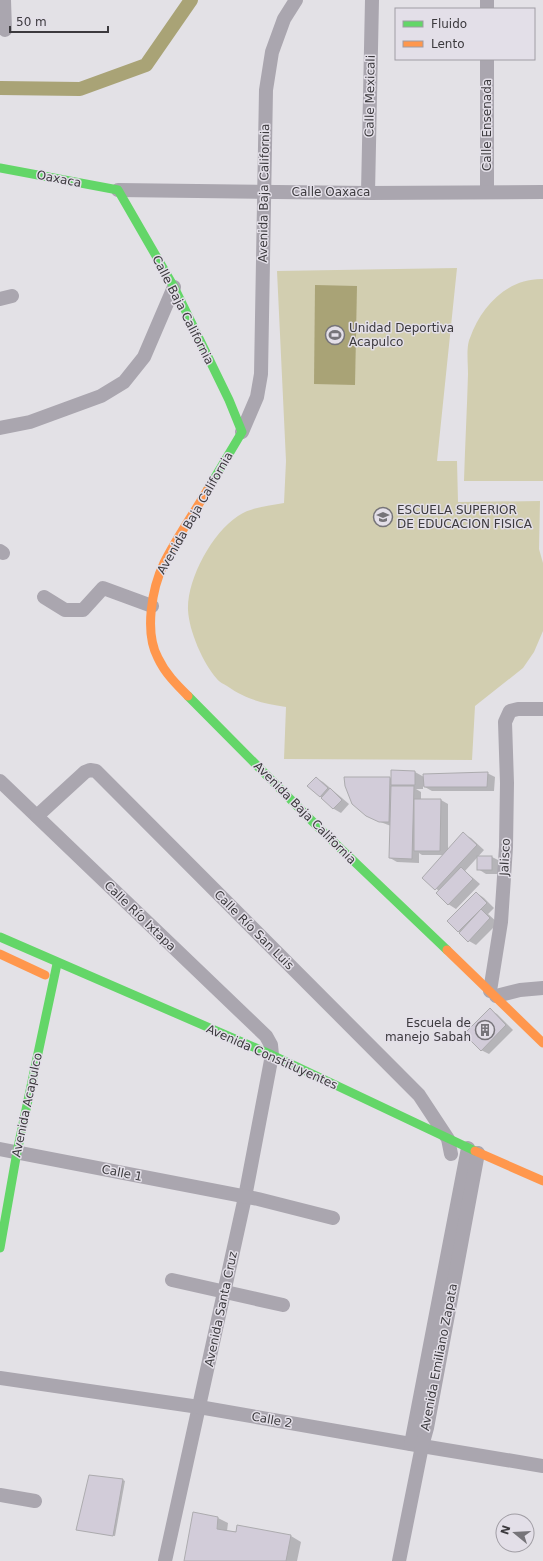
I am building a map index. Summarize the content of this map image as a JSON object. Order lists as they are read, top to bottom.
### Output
{
  "streets": {
    "main road": [
      "Oaxaca",
      "Avenida Baja California",
      "Calle Baja California",
      "Avenida Constituyentes",
      "Avenida Acapulco"
    ],
    "street": [
      "Calle Mexicali",
      "Calle Ensenada",
      "Calle Oaxaca",
      "Jalisco",
      "Calle Río Ixtapa",
      "Calle Río San Luis",
      "Calle 1",
      "Avenida Santa Cruz",
      "Avenida Emiliano Zapata",
      "Calle 2"
    ]
  },
  "crossings": [
    ["Calle Mexicali", "Calle Oaxaca"],
    ["Calle Ensenada", "Calle Oaxaca"],
    ["Oaxaca", "Calle Oaxaca"],
    ["Oaxaca", "Calle Baja California"],
    ["Calle Oaxaca", "Avenida Baja California"],
    ["Calle Oaxaca", "Calle Baja California"],
    ["Avenida Baja California", "Calle Baja California"],
    ["Avenida Baja California", "Jalisco"],
    ["Calle Río Ixtapa", "Calle Río San Luis"],
    ["Calle Río Ixtapa", "Avenida Constituyentes"],
    ["Calle Río Ixtapa", "Avenida Santa Cruz"],
    ["Calle Río San Luis", "Avenida Constituyentes"],
    ["Avenida Constituyentes", "Avenida Acapulco"],
    ["Avenida Constituyentes", "Avenida Santa Cruz"],
    ["Avenida Constituyentes", "Avenida Emiliano Zapata"],
    ["Avenida Acapulco", "Calle 1"],
    ["Calle 1", "Avenida Santa Cruz"],
    ["Avenida Santa Cruz", "Calle 2"],
    ["Avenida Emiliano Zapata", "Calle 2"]
  ],
  "places": {
    "sports": ["Unidad Deportiva Acapulco"],
    "school or university": ["ESCUELA SUPERIOR DE EDUCACION FISICA"],
    "building": ["Escuela de manejo Sabah"]
  },
  "legend": ["Fluido", "Lento"],
  "scale_bar": "50 m",
  "north": "left"
}
